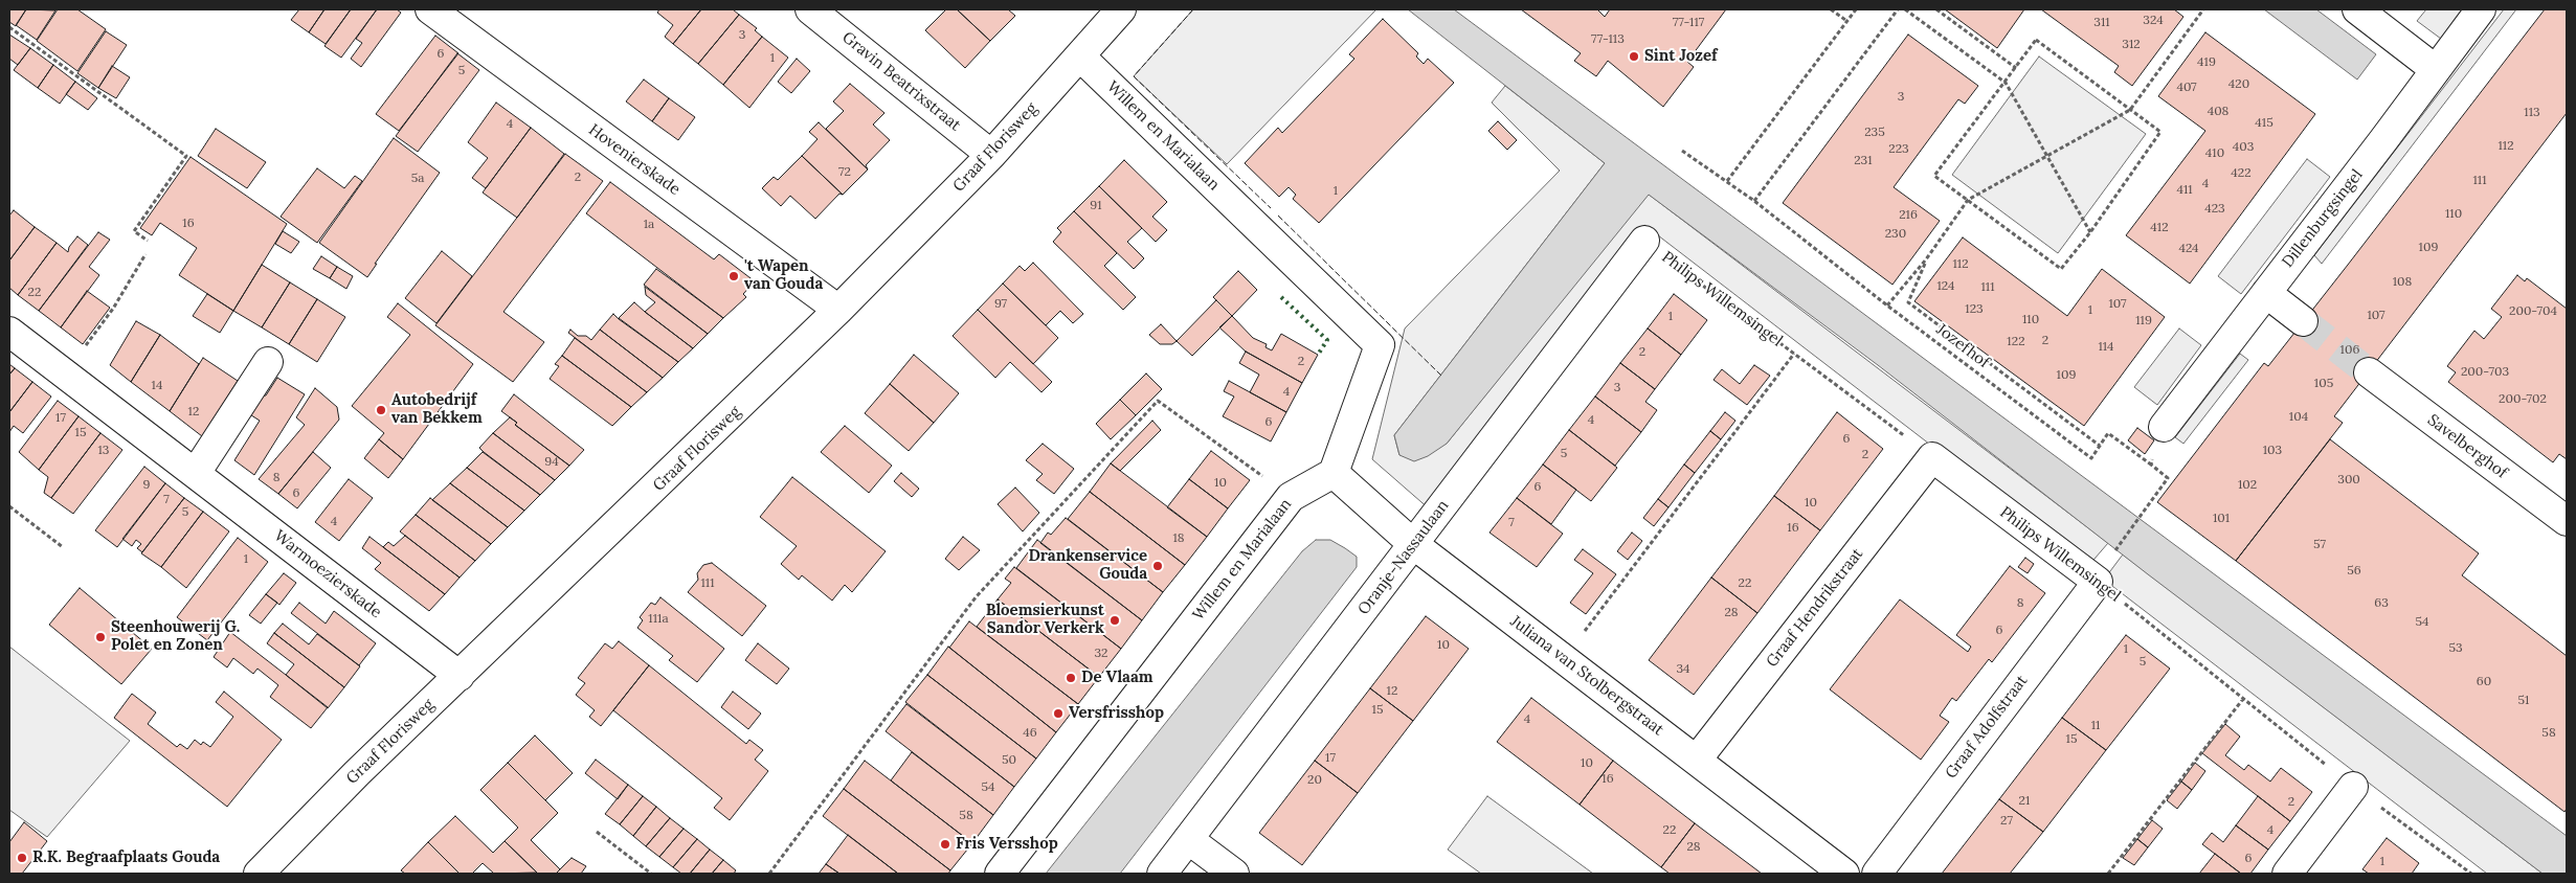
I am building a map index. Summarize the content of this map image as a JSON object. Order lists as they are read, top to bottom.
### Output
{
  "streets": {
    "street": [
      "Gravin Beatrixstraat",
      "Willem en Marialaan",
      "Graaf Florisweg",
      "Hovenierskade",
      "Dillenburgsingel",
      "Philips Willemsingel",
      "Savelberghof",
      "Oranje-Nassaulaan",
      "Warmoezierskade",
      "Graaf Hendrikstraat",
      "Juliana van Stolbergstraat",
      "Graaf Adolfstraat"
    ],
    "path": ["Jozefhof"]
  },
  "crossings": [
    ["Gravin Beatrixstraat", "Graaf Florisweg"],
    ["Willem en Marialaan", "Graaf Florisweg"],
    ["Willem en Marialaan", "Juliana van Stolbergstraat"],
    ["Graaf Florisweg", "Hovenierskade"],
    ["Graaf Florisweg", "Warmoezierskade"],
    ["Philips Willemsingel", "Oranje-Nassaulaan"],
    ["Philips Willemsingel", "Graaf Hendrikstraat"],
    ["Philips Willemsingel", "Graaf Adolfstraat"],
    ["Oranje-Nassaulaan", "Juliana van Stolbergstraat"],
    ["Graaf Hendrikstraat", "Juliana van Stolbergstraat"]
  ],
  "places": [
    "Sint Jozef",
    "'t Wapen van Gouda",
    "Autobedrijf van Bekkem",
    "Drankenservice Gouda",
    "Bloemsierkunst Sandor Verkerk",
    "Steenhouwerij G. Polet en Zonen",
    "De Vlaam",
    "Versfrisshop",
    "Fris Versshop",
    "R.K. Begraafplaats Gouda"
  ],
  "house_numbers": [
    "324",
    "77-117",
    "311",
    "3",
    "77-113",
    "312",
    "6",
    "1",
    "419",
    "5",
    "420",
    "407",
    "3",
    "408",
    "113",
    "415",
    "4",
    "235",
    "112",
    "403",
    "223",
    "410",
    "231",
    "72",
    "422",
    "2",
    "5a",
    "111",
    "4",
    "411",
    "1",
    "91",
    "423",
    "110",
    "216",
    "16",
    "1a",
    "412",
    "230",
    "109",
    "424",
    "112",
    "108",
    "124",
    "111",
    "22",
    "97",
    "107",
    "123",
    "1",
    "200-704",
    "107",
    "1",
    "110",
    "119",
    "2",
    "122",
    "114",
    "106",
    "2",
    "2",
    "200-703",
    "109",
    "105",
    "14",
    "3",
    "4",
    "200-702",
    "12",
    "104",
    "17",
    "4",
    "6",
    "15",
    "6",
    "13",
    "103",
    "5",
    "2",
    "94",
    "8",
    "300",
    "10",
    "9",
    "102",
    "6",
    "6",
    "7",
    "10",
    "5",
    "101",
    "4",
    "7",
    "16",
    "18",
    "57",
    "1",
    "56",
    "111",
    "22",
    "8",
    "63",
    "28",
    "111a",
    "54",
    "6",
    "10",
    "53",
    "1",
    "32",
    "5",
    "34",
    "60",
    "12",
    "51",
    "15",
    "4",
    "11",
    "46",
    "58",
    "15",
    "17",
    "50",
    "10",
    "16",
    "20",
    "54",
    "21",
    "2",
    "58",
    "27",
    "22",
    "4",
    "28",
    "6",
    "1"
  ]
}
